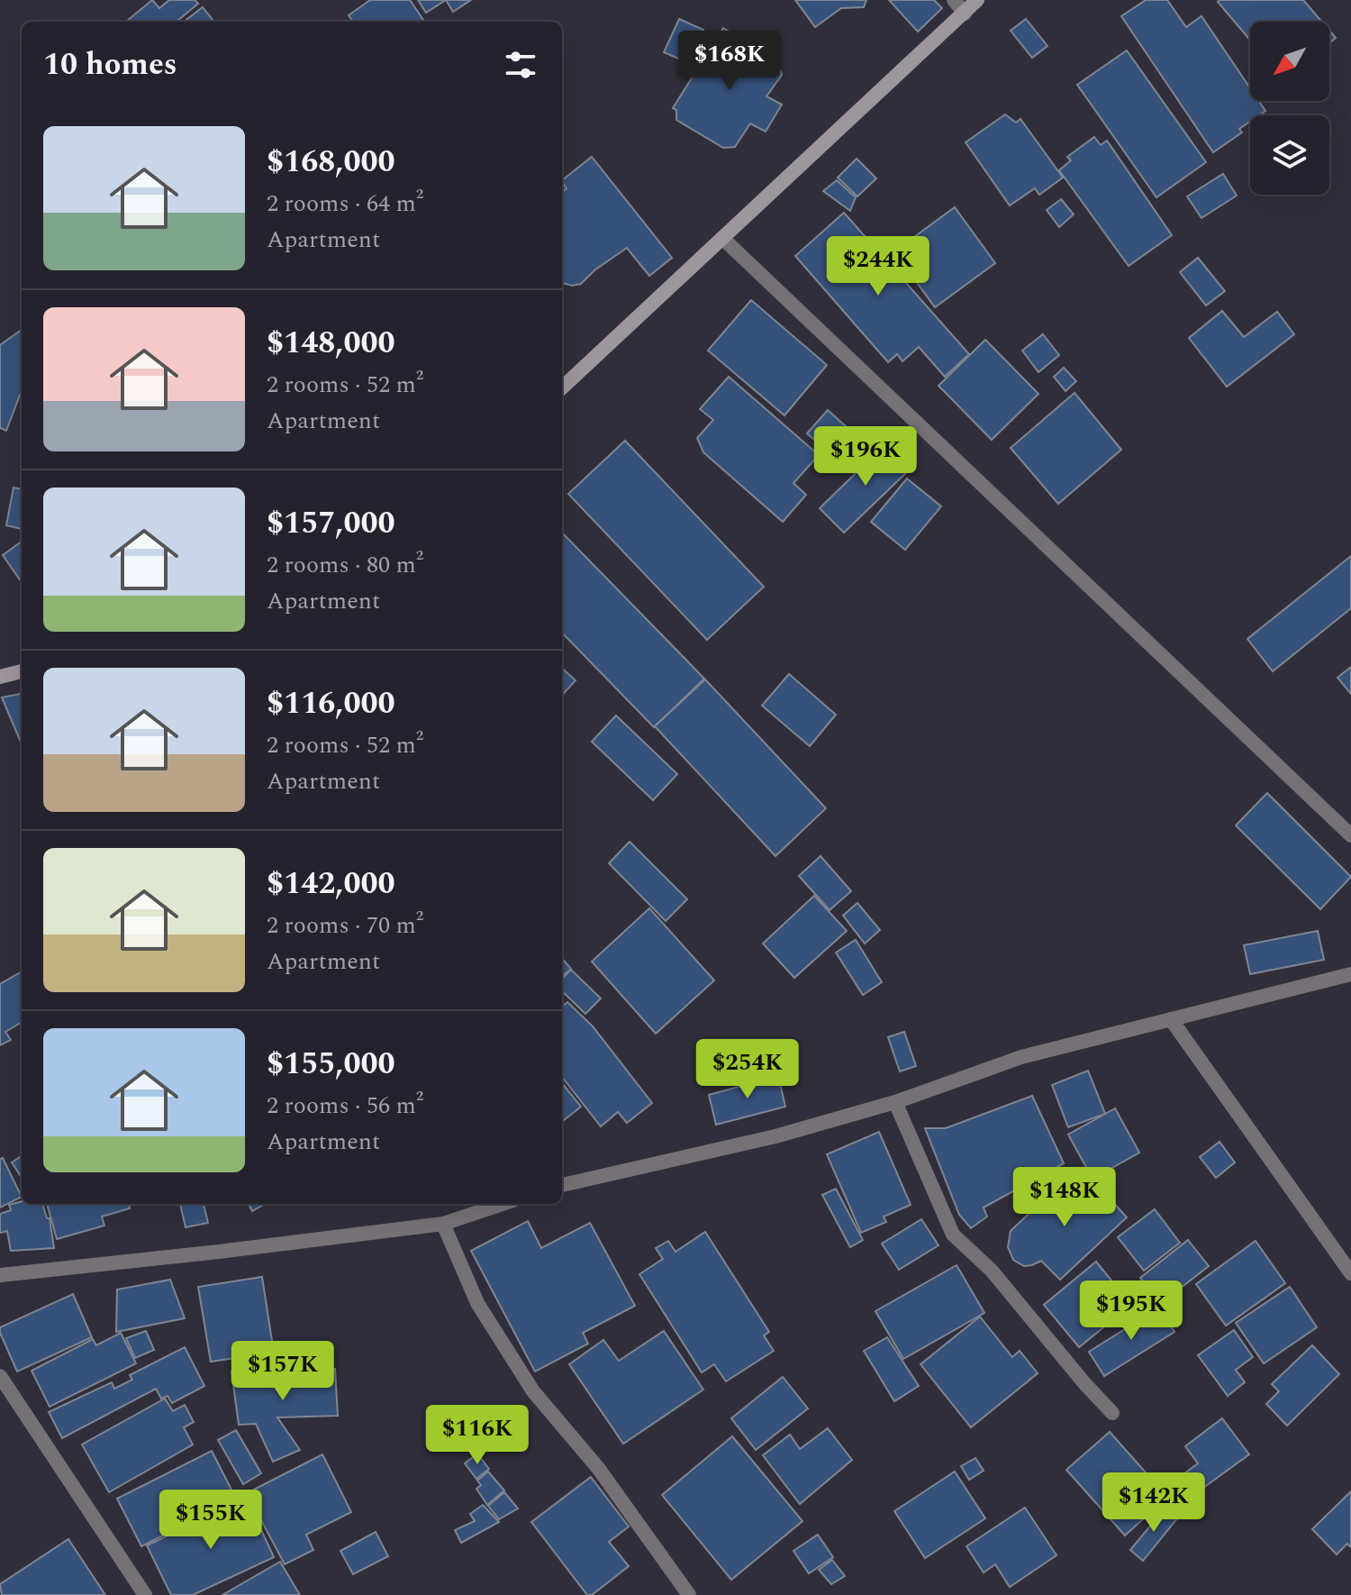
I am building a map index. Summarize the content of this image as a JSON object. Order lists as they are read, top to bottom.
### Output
{
  "north": "bottom left",
  "page": {
    "heading": "10 homes",
    "price": [
      "$168K",
      "$244K",
      "$196K",
      "$254K",
      "$148K",
      "$195K",
      "$157K",
      "$116K",
      "$142K",
      "$155K"
    ],
    "list": [
      {
        "name": "$168,000",
        "note": "2 rooms · 64 m² · Apartment"
      },
      {
        "name": "$148,000",
        "note": "2 rooms · 52 m² · Apartment"
      },
      {
        "name": "$157,000",
        "note": "2 rooms · 80 m² · Apartment"
      },
      {
        "name": "$116,000",
        "note": "2 rooms · 52 m² · Apartment"
      },
      {
        "name": "$142,000",
        "note": "2 rooms · 70 m² · Apartment"
      },
      {
        "name": "$155,000",
        "note": "2 rooms · 56 m² · Apartment"
      }
    ]
  }
}
